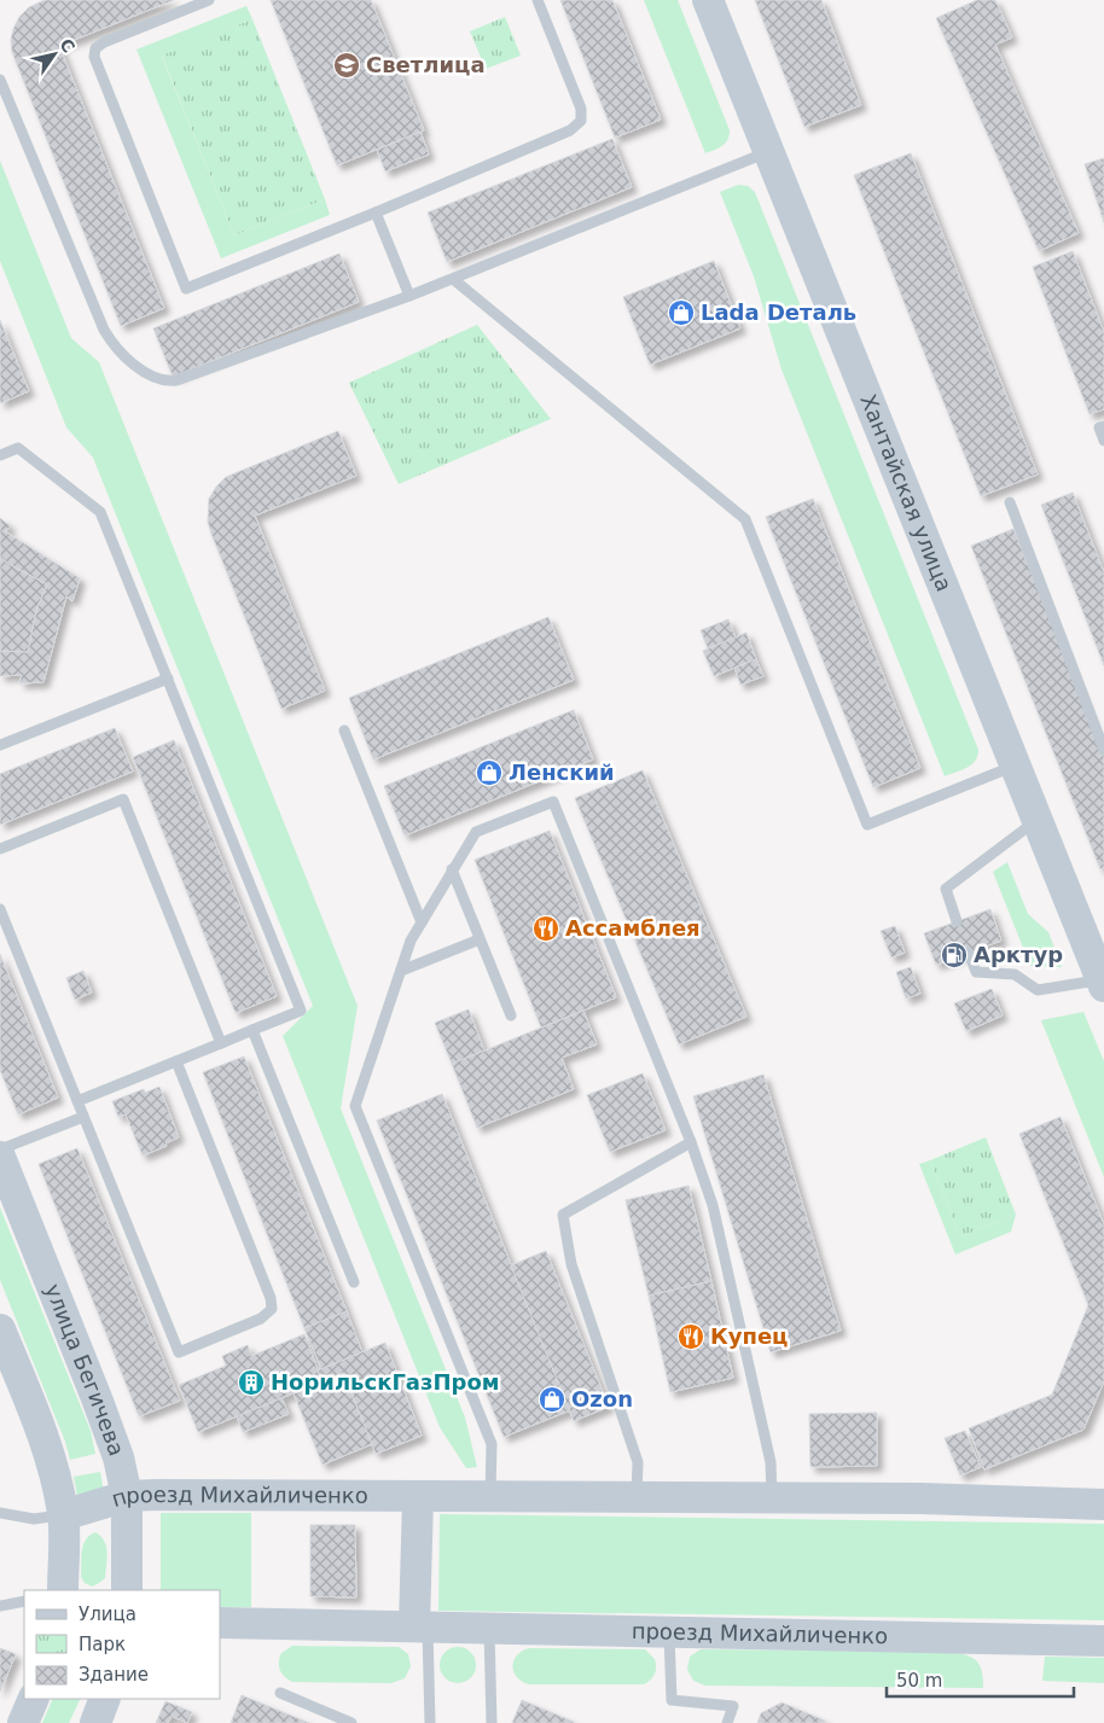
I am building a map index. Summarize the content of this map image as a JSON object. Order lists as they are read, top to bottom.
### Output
{
  "streets": {
    "street": ["Хантайская улица", "улица Бегичева", "проезд Михайличенко"]
  },
  "crossings": [
    ["улица Бегичева", "проезд Михайличенко"]
  ],
  "places": {
    "school or university": ["Светлица"],
    "shop": ["Lada Dеталь", "Ленский", "Ozon"],
    "restaurant": ["Ассамблея", "Купец"],
    "fuel station": ["Арктур"],
    "building": ["НорильскГазПром"]
  },
  "legend": ["Улица", "Парк", "Здание"],
  "scale_bar": "50 m",
  "north": "top right"
}
